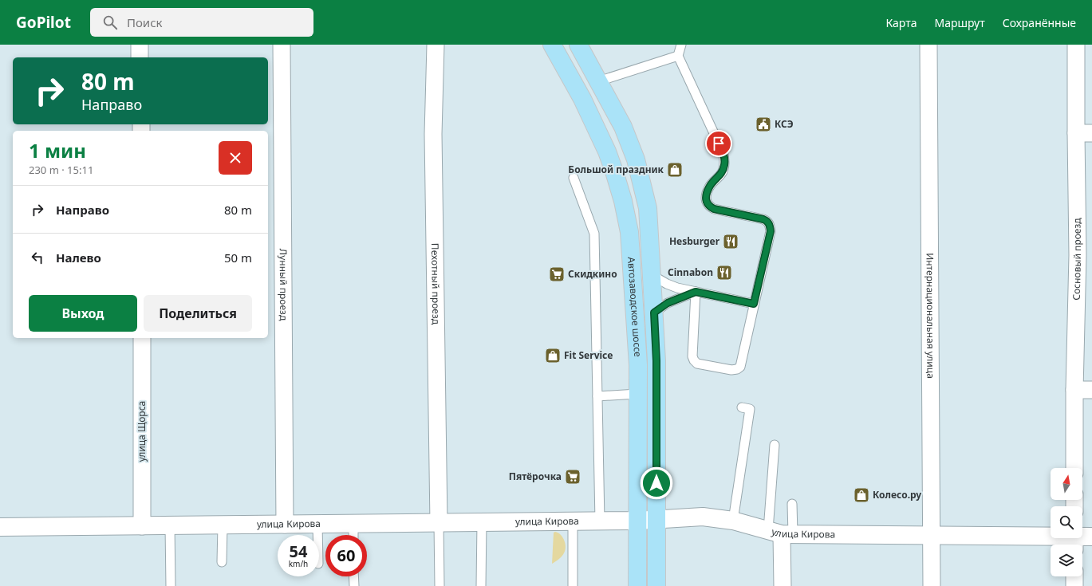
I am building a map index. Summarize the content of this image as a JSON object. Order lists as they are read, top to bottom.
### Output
{
  "streets": {
    "main road": ["Автозаводское шоссе"],
    "street": [
      "Сосновый проезд",
      "Пехотный проезд",
      "Лунный проезд",
      "Интернациональная улица",
      "улица Щорса",
      "улица Кирова"
    ]
  },
  "crossings": [
    ["Пехотный проезд", "улица Кирова"],
    ["Лунный проезд", "улица Кирова"],
    ["Автозаводское шоссе", "улица Кирова"],
    ["Интернациональная улица", "улица Кирова"],
    ["улица Щорса", "улица Кирова"]
  ],
  "places": {
    "public building": ["КСЭ"],
    "shop": ["Большой праздник", "Fit Service", "Колесо.ру"],
    "restaurant": ["Hesburger", "Cinnabon"],
    "supermarket": ["Скидкино", "Пятёрочка"]
  },
  "north": "top",
  "page": {
    "header": "GoPilot",
    "search": "Поиск",
    "nav": ["Карта", "Маршрут", "Сохранённые"],
    "turn": ["80 m", "Направо"],
    "heading": ["1 мин", "230 m · 15:11"],
    "list": [
      {
        "name": "Направо",
        "value": "80 m"
      },
      {
        "name": "Налево",
        "value": "50 m"
      }
    ],
    "buttons": ["Выход", "Поделиться"],
    "speed": "54 km/h",
    "limit": "60"
  }
}
